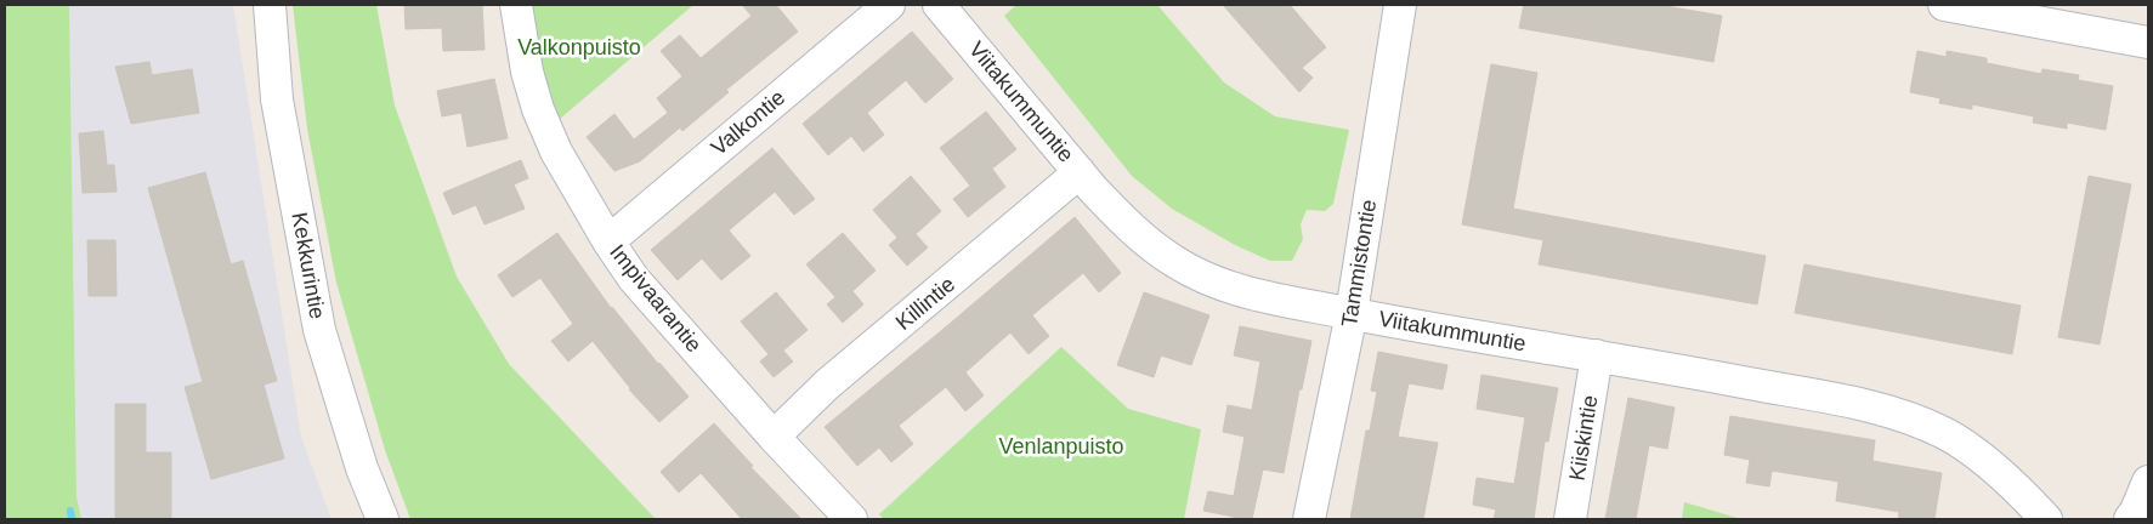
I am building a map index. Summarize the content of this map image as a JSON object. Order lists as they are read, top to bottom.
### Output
{
  "streets": {
    "street": [
      "Viitakummuntie",
      "Valkontie",
      "Tammistontie",
      "Kekkurintie",
      "Impivaarantie",
      "Killintie",
      "Kiiskintie"
    ]
  },
  "crossings": [
    ["Viitakummuntie", "Tammistontie"],
    ["Viitakummuntie", "Killintie"],
    ["Viitakummuntie", "Kiiskintie"],
    ["Valkontie", "Impivaarantie"],
    ["Impivaarantie", "Killintie"]
  ],
  "parks": ["Valkonpuisto", "Venlanpuisto"]
}
